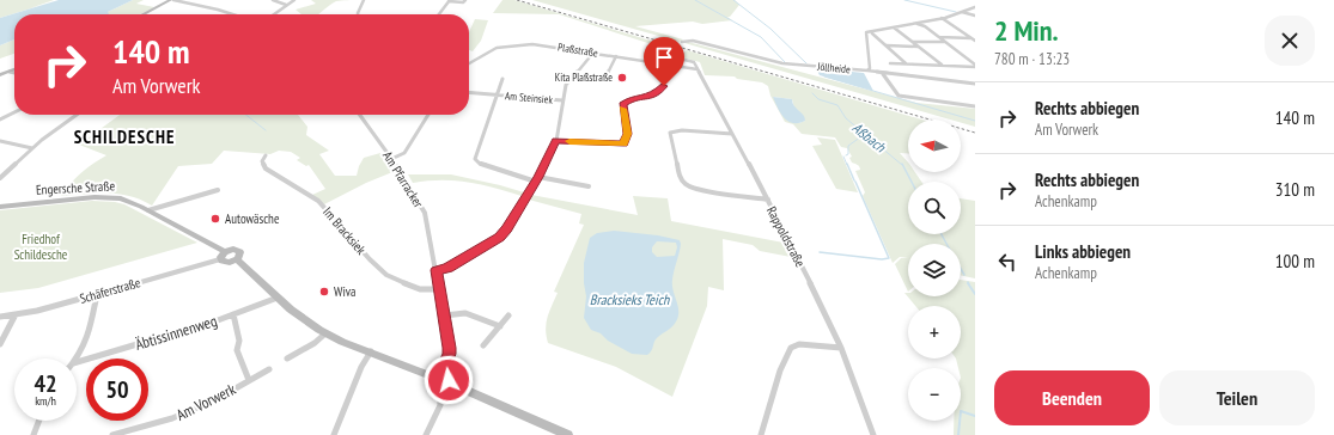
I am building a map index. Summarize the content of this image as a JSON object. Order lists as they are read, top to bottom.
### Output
{
  "streets": {
    "main road": ["Engersche Straße"],
    "street": [
      "Plaßstraße",
      "Jöllheide",
      "Am Steinsiek",
      "Am Pfarracker",
      "Im Bracksiek",
      "Rappoldstraße",
      "Schäferstraße",
      "Äbtissinnenweg",
      "Am Vorwerk"
    ]
  },
  "crossings": [
    ["Plaßstraße", "Rappoldstraße"],
    ["Am Pfarracker", "Im Bracksiek"],
    ["Engersche Straße", "Schäferstraße"]
  ],
  "districts": ["SCHILDESCHE"],
  "water": ["Aßbach", "Bracksieks Teich"],
  "parks": ["Friedhof Schildesche"],
  "places": ["Kita Plaßstraße", "Autowäsche", "Wiva"],
  "north": "left",
  "page": {
    "heading": ["2 Min.", "780 m · 13:23"],
    "turn": ["140 m", "Am Vorwerk"],
    "list": [
      {
        "name": "Rechts abbiegen",
        "note": "Am Vorwerk",
        "value": "140 m"
      },
      {
        "name": "Rechts abbiegen",
        "note": "Achenkamp",
        "value": "310 m"
      },
      {
        "name": "Links abbiegen",
        "note": "Achenkamp",
        "value": "100 m"
      }
    ],
    "map_buttons": ["+", "−"],
    "speed": "42 km/h",
    "limit": "50",
    "buttons": ["Beenden", "Teilen"]
  }
}
